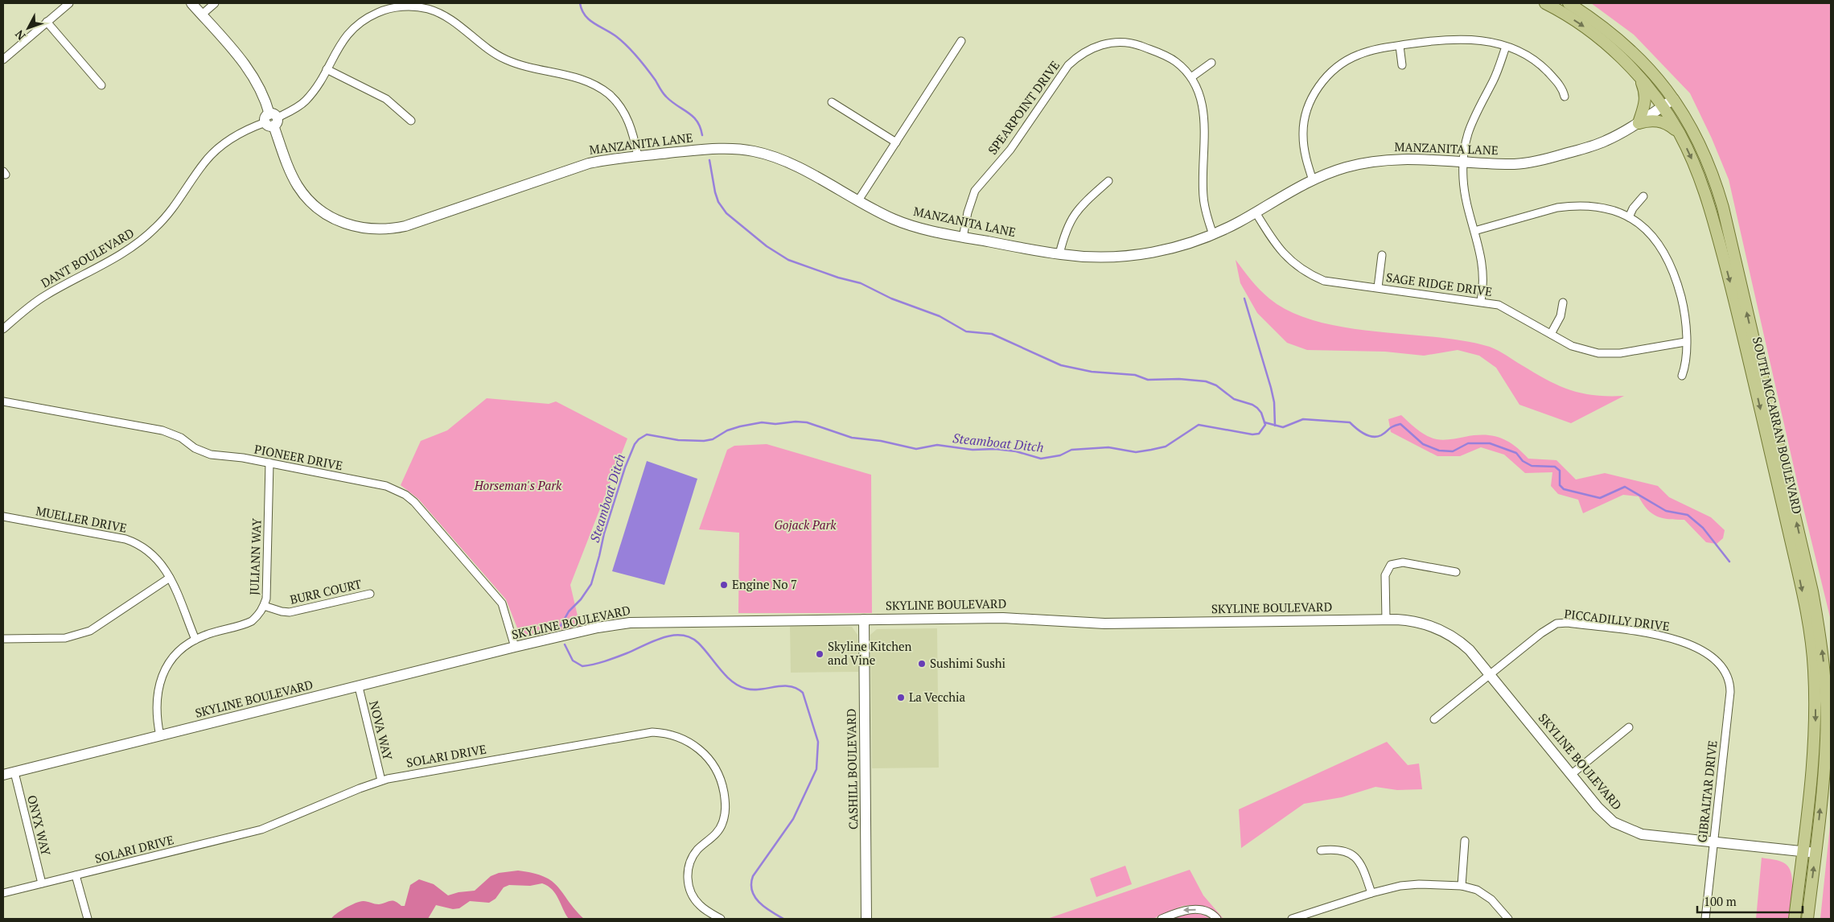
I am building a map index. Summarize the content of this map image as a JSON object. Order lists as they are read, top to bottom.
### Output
{
  "streets": {
    "main road": ["SOUTH MCCARRAN BOULEVARD"],
    "street": [
      "SPEARPOINT DRIVE",
      "MANZANITA LANE",
      "DANT BOULEVARD",
      "SAGE RIDGE DRIVE",
      "PIONEER DRIVE",
      "MUELLER DRIVE",
      "JULIANN WAY",
      "BURR COURT",
      "SKYLINE BOULEVARD",
      "PICCADILLY DRIVE",
      "NOVA WAY",
      "SOLARI DRIVE",
      "CASHILL BOULEVARD",
      "GIBRALTAR DRIVE",
      "ONYX WAY"
    ]
  },
  "crossings": [
    ["SPEARPOINT DRIVE", "MANZANITA LANE"],
    ["MANZANITA LANE", "DANT BOULEVARD"],
    ["MANZANITA LANE", "SAGE RIDGE DRIVE"],
    ["MANZANITA LANE", "SOUTH MCCARRAN BOULEVARD"],
    ["SOUTH MCCARRAN BOULEVARD", "SKYLINE BOULEVARD"],
    ["PIONEER DRIVE", "JULIANN WAY"],
    ["PIONEER DRIVE", "SKYLINE BOULEVARD"],
    ["MUELLER DRIVE", "JULIANN WAY"],
    ["JULIANN WAY", "BURR COURT"],
    ["JULIANN WAY", "SKYLINE BOULEVARD"],
    ["SKYLINE BOULEVARD", "PICCADILLY DRIVE"],
    ["SKYLINE BOULEVARD", "NOVA WAY"],
    ["SKYLINE BOULEVARD", "CASHILL BOULEVARD"],
    ["SKYLINE BOULEVARD", "GIBRALTAR DRIVE"],
    ["SKYLINE BOULEVARD", "ONYX WAY"],
    ["PICCADILLY DRIVE", "GIBRALTAR DRIVE"],
    ["NOVA WAY", "SOLARI DRIVE"],
    ["SOLARI DRIVE", "ONYX WAY"]
  ],
  "water": ["Steamboat Ditch"],
  "parks": ["Horseman's Park", "Gojack Park"],
  "places": [
    "Engine No 7",
    "Skyline Kitchen and Vine",
    "Sushimi Sushi",
    "La Vecchia"
  ],
  "scale_bar": "100 m",
  "north": "bottom left"
}
